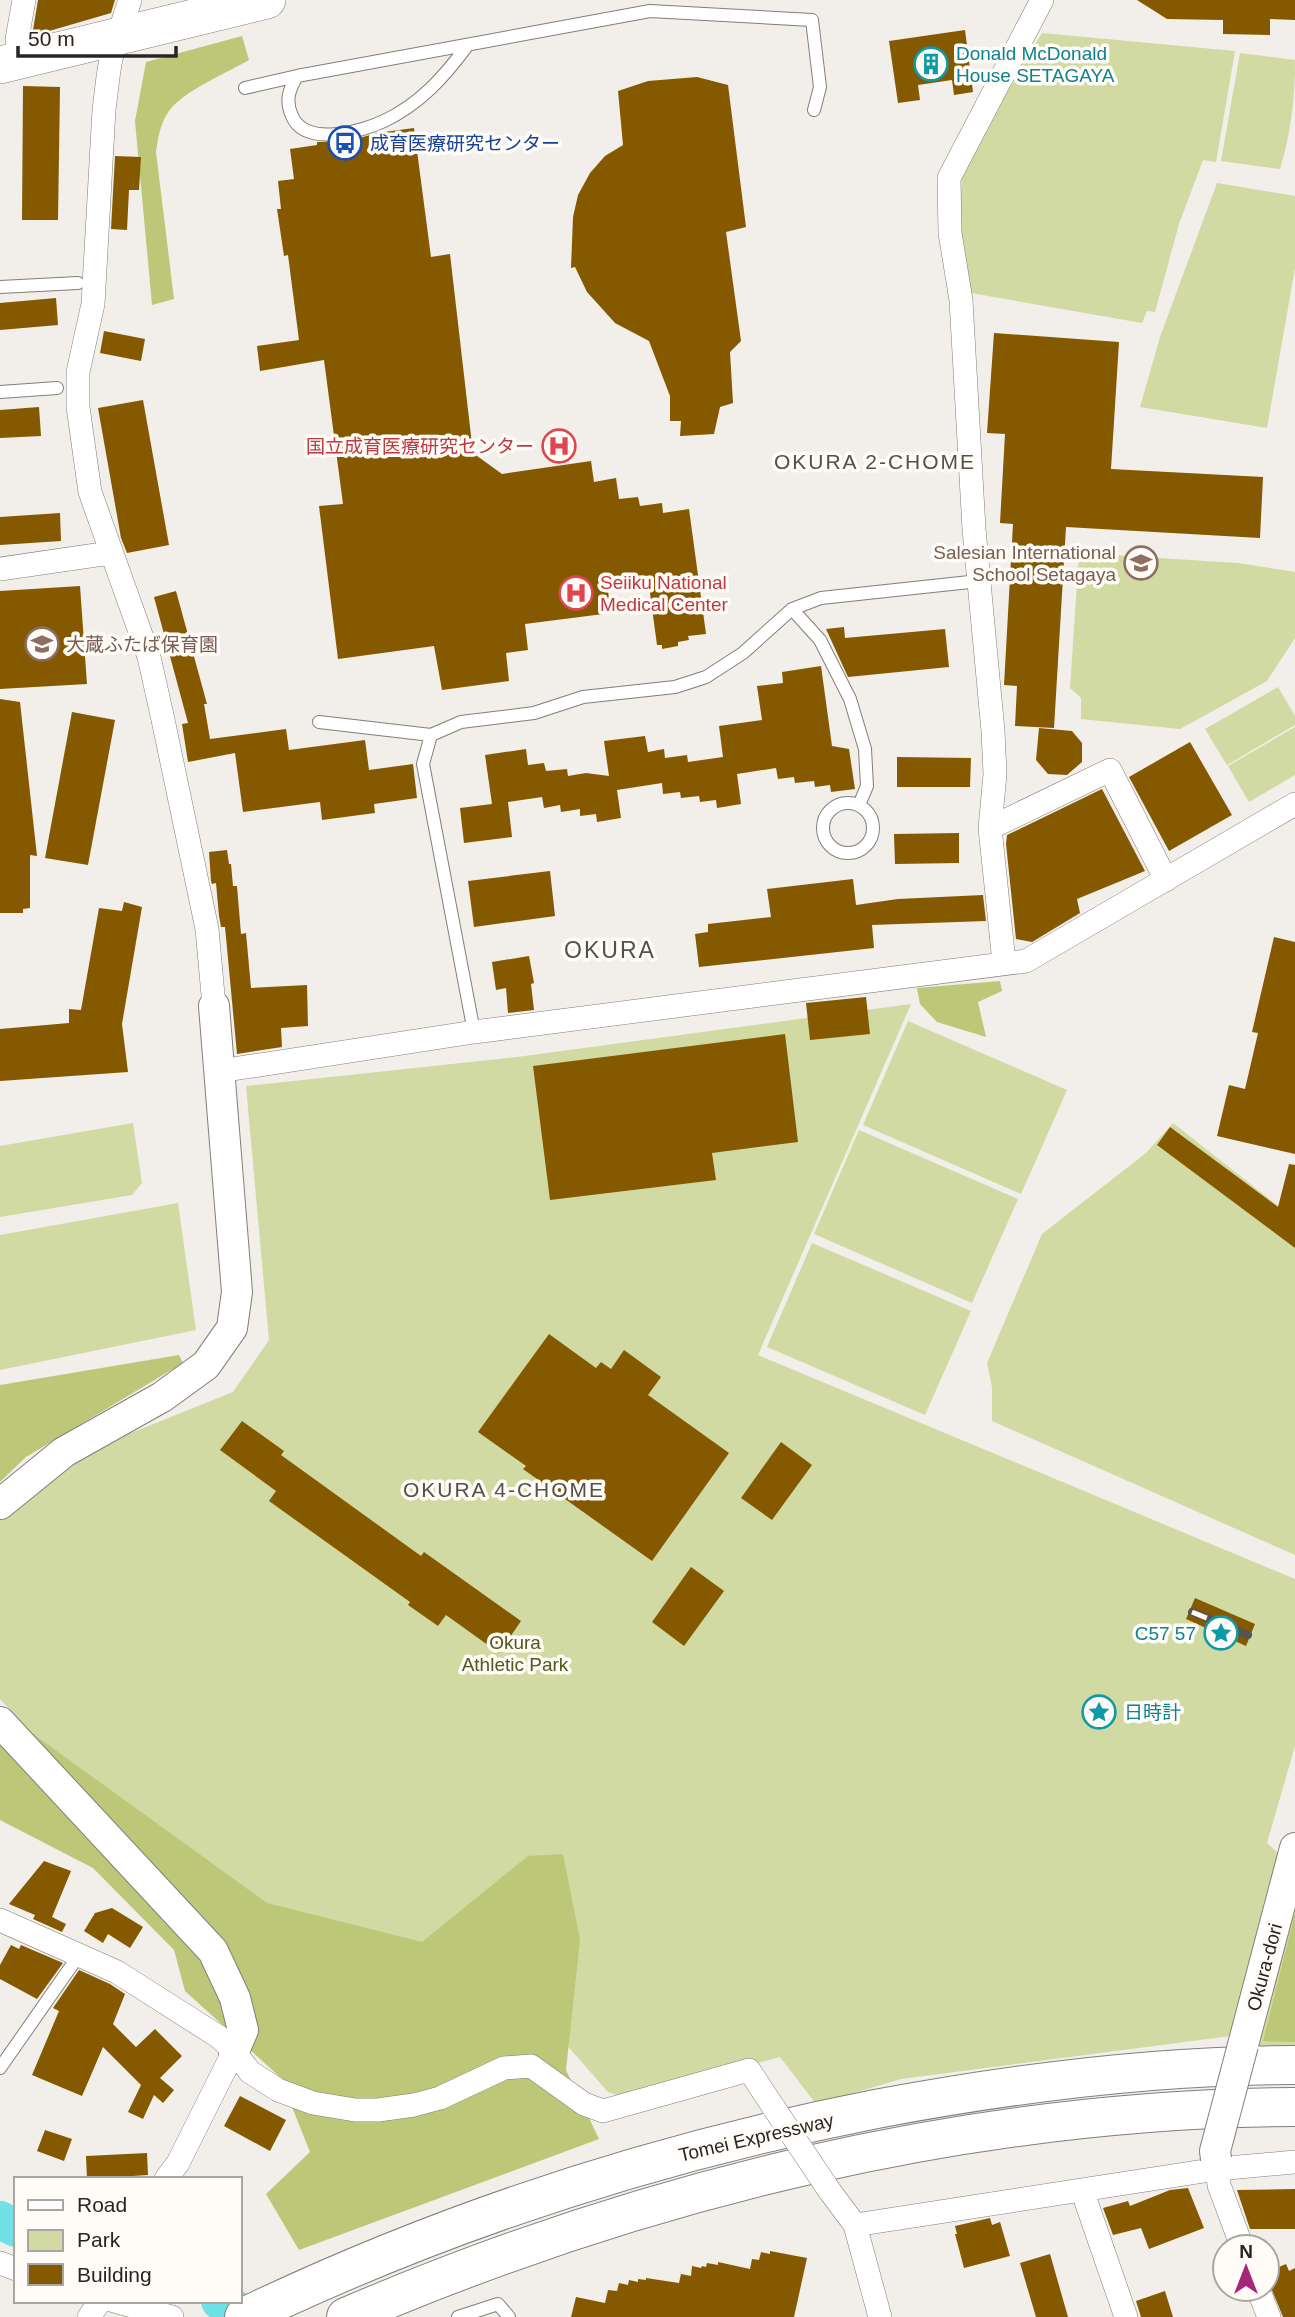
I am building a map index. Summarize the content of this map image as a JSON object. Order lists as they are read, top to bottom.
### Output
{
  "streets": {
    "highway": ["Tomei Expressway"],
    "street": ["Okura-dori"]
  },
  "districts": ["OKURA 2-CHOME", "OKURA", "OKURA 4-CHOME"],
  "parks": ["Okura Athletic Park"],
  "places": {
    "building": ["Donald McDonald House SETAGAYA"],
    "bus stop": ["成育医療研究センター"],
    "hospital": ["国立成育医療研究センター", "Seiiku National Medical Center"],
    "school or university": ["Salesian International School Setagaya", "大蔵ふたば保育園"],
    "place": ["C57 57", "日時計"]
  },
  "legend": ["Road", "Park", "Building"],
  "scale_bar": "50 m",
  "north": "top"
}
